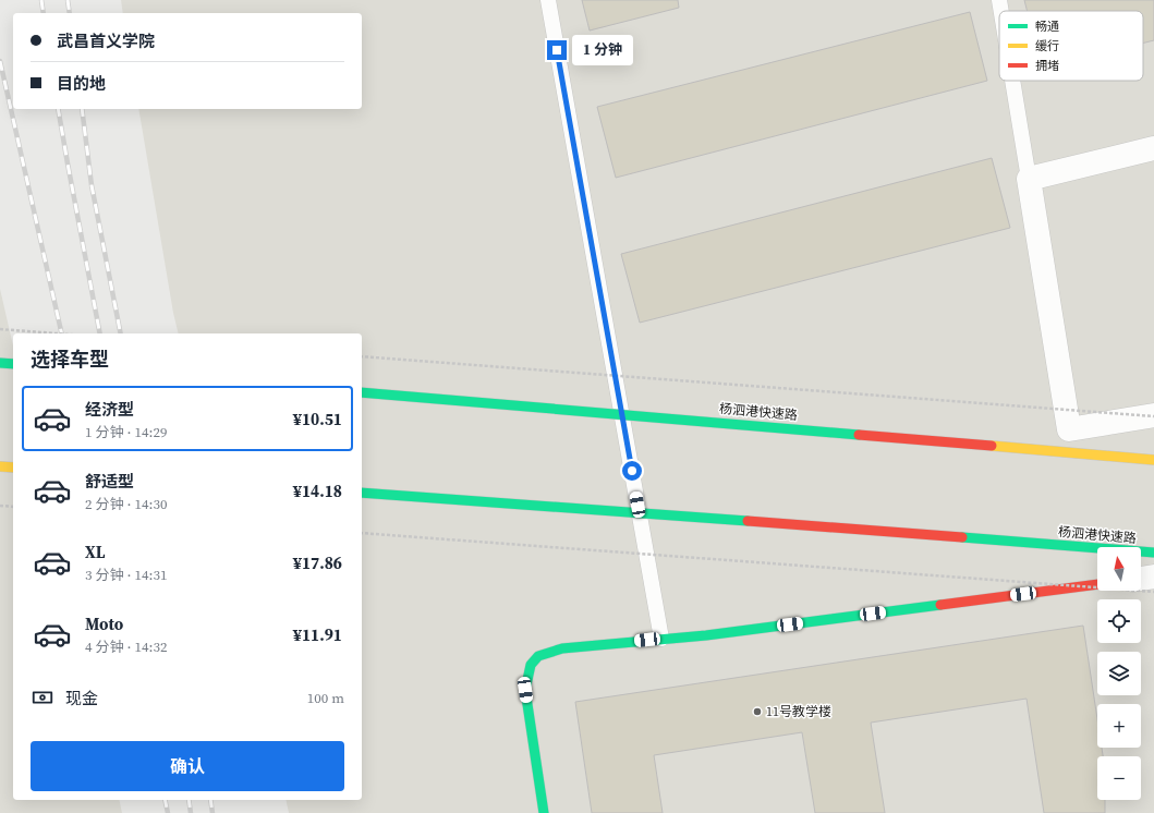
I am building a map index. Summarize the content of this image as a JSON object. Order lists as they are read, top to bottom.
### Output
{
  "streets": {
    "main road": ["杨泗港快速路"]
  },
  "places": ["11号教学楼"],
  "legend": ["畅通", "缓行", "拥堵"],
  "north": "top",
  "page": {
    "banner": ["武昌首义学院", "目的地"],
    "bubble": "1 分钟",
    "heading": "选择车型",
    "list": [
      {
        "name": "经济型",
        "note": "1 分钟 · 14:29",
        "value": "¥10.51"
      },
      {
        "name": "舒适型",
        "note": "2 分钟 · 14:30",
        "value": "¥14.18"
      },
      {
        "name": "XL",
        "note": "3 分钟 · 14:31",
        "value": "¥17.86"
      },
      {
        "name": "Moto",
        "note": "4 分钟 · 14:32",
        "value": "¥11.91"
      }
    ],
    "map_buttons": ["+", "−"],
    "pay": ["现金", "100 m"],
    "buttons": "确认"
  }
}
